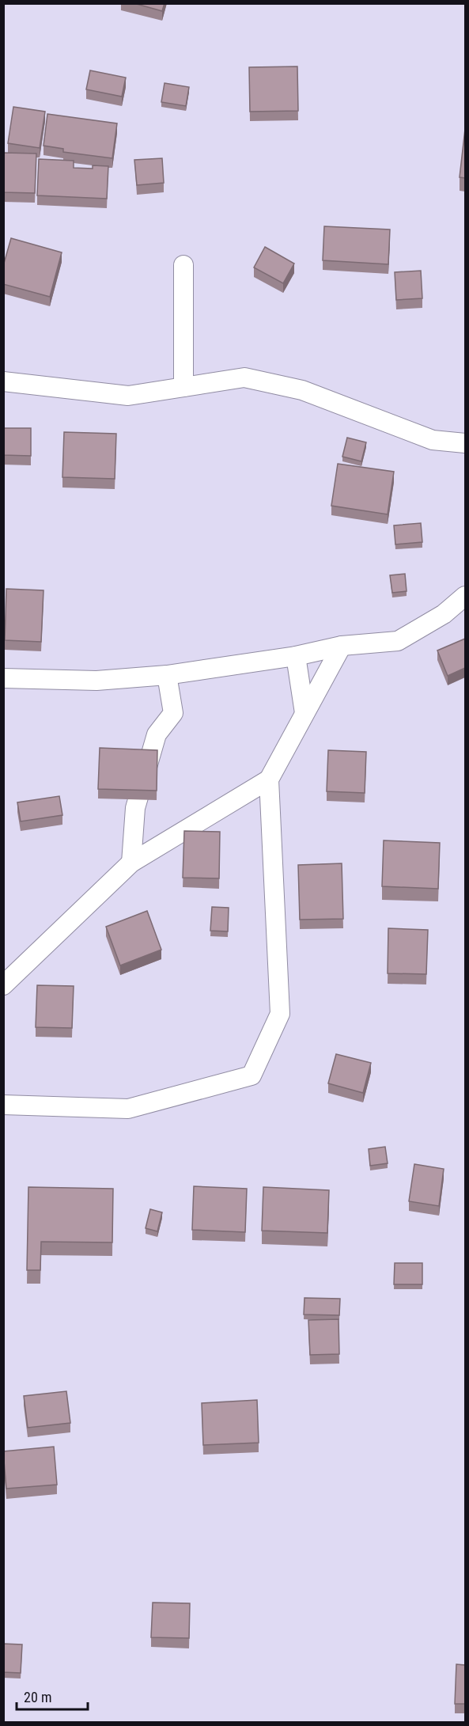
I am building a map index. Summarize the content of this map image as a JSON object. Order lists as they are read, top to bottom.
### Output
{
  "scale_bar": "20 m"
}
